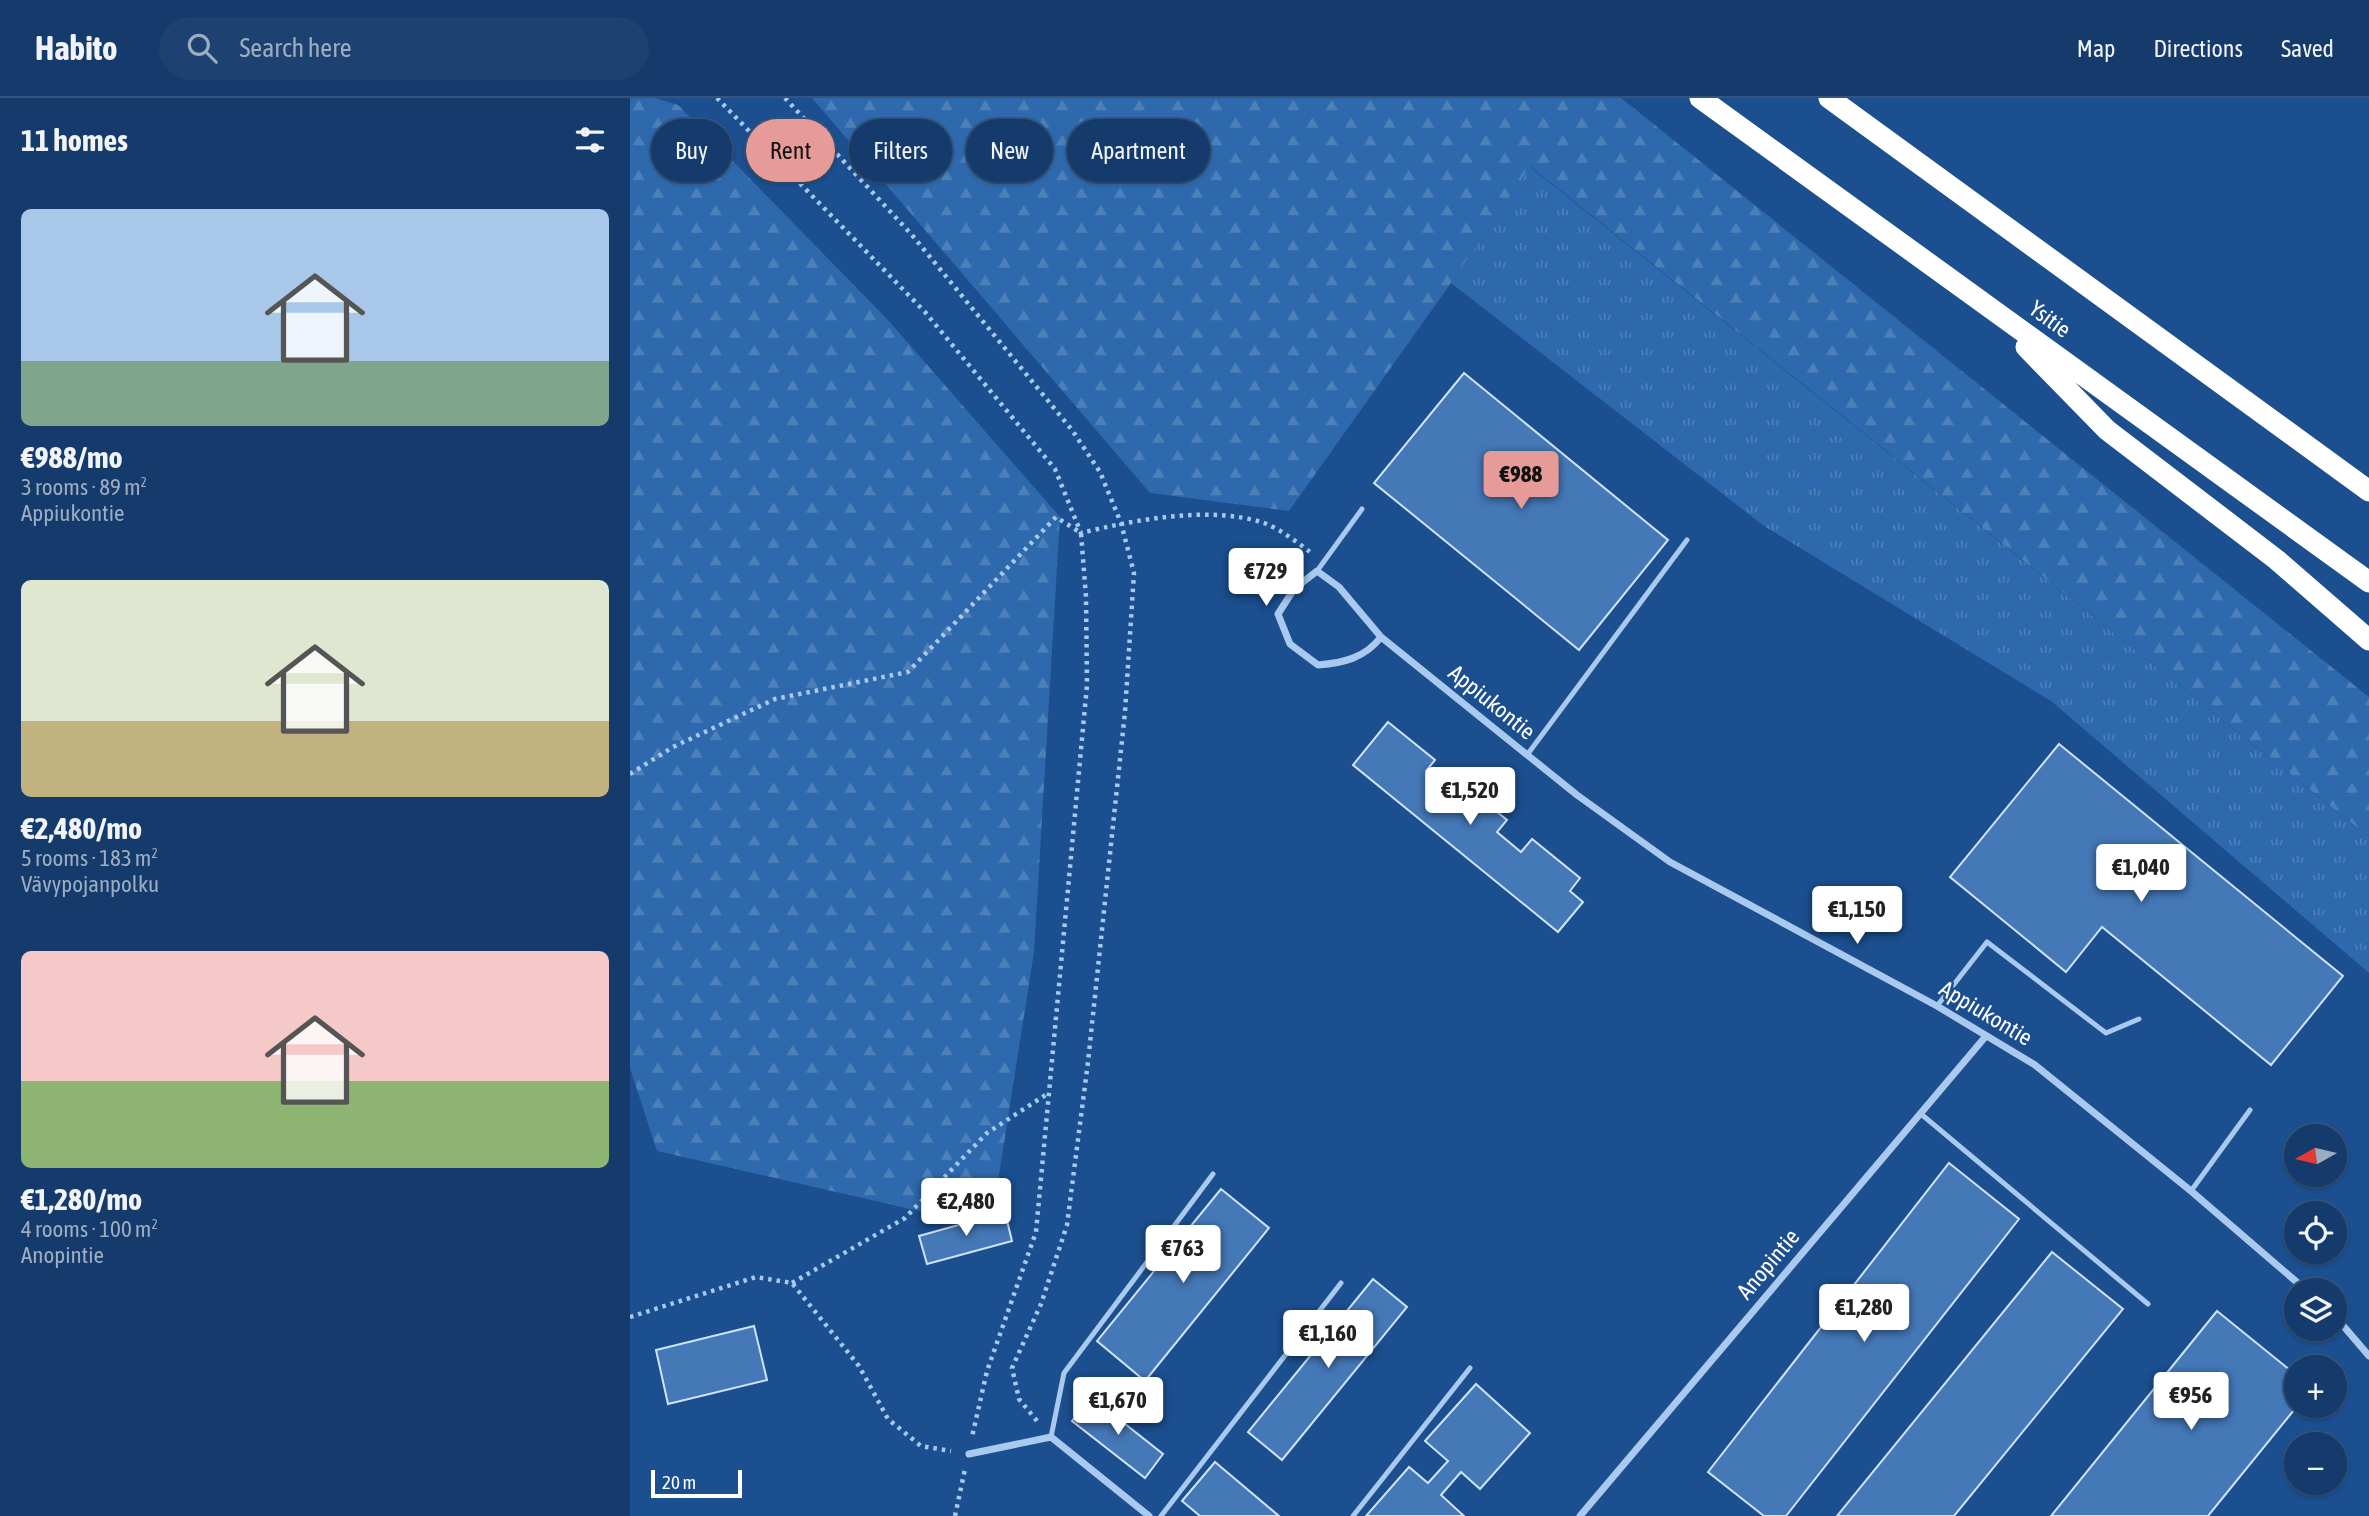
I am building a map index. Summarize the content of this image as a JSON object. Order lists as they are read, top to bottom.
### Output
{
  "streets": {
    "highway": ["Ysitie"],
    "street": ["Appiukontie", "Anopintie"]
  },
  "crossings": [
    ["Appiukontie", "Anopintie"]
  ],
  "scale_bar": "20 m",
  "north": "left",
  "page": {
    "header": "Habito",
    "search": "Search here",
    "nav": ["Map", "Directions", "Saved"],
    "heading": "11 homes",
    "chip": [
      "Buy",
      "Rent",
      "Filters",
      "New",
      "Apartment"
    ],
    "list": [
      {
        "name": "€988/mo",
        "note": "3 rooms · 89 m² · Appiukontie"
      },
      {
        "name": "€2,480/mo",
        "note": "5 rooms · 183 m² · Vävypojanpolku"
      },
      {
        "name": "€1,280/mo",
        "note": "4 rooms · 100 m² · Anopintie"
      }
    ],
    "price": [
      "€988",
      "€729",
      "€1,520",
      "€1,040",
      "€1,150",
      "€2,480",
      "€763",
      "€1,280",
      "€1,160",
      "€956",
      "€1,670"
    ],
    "map_buttons": ["+", "−"],
    "scale": "20 m"
  }
}
